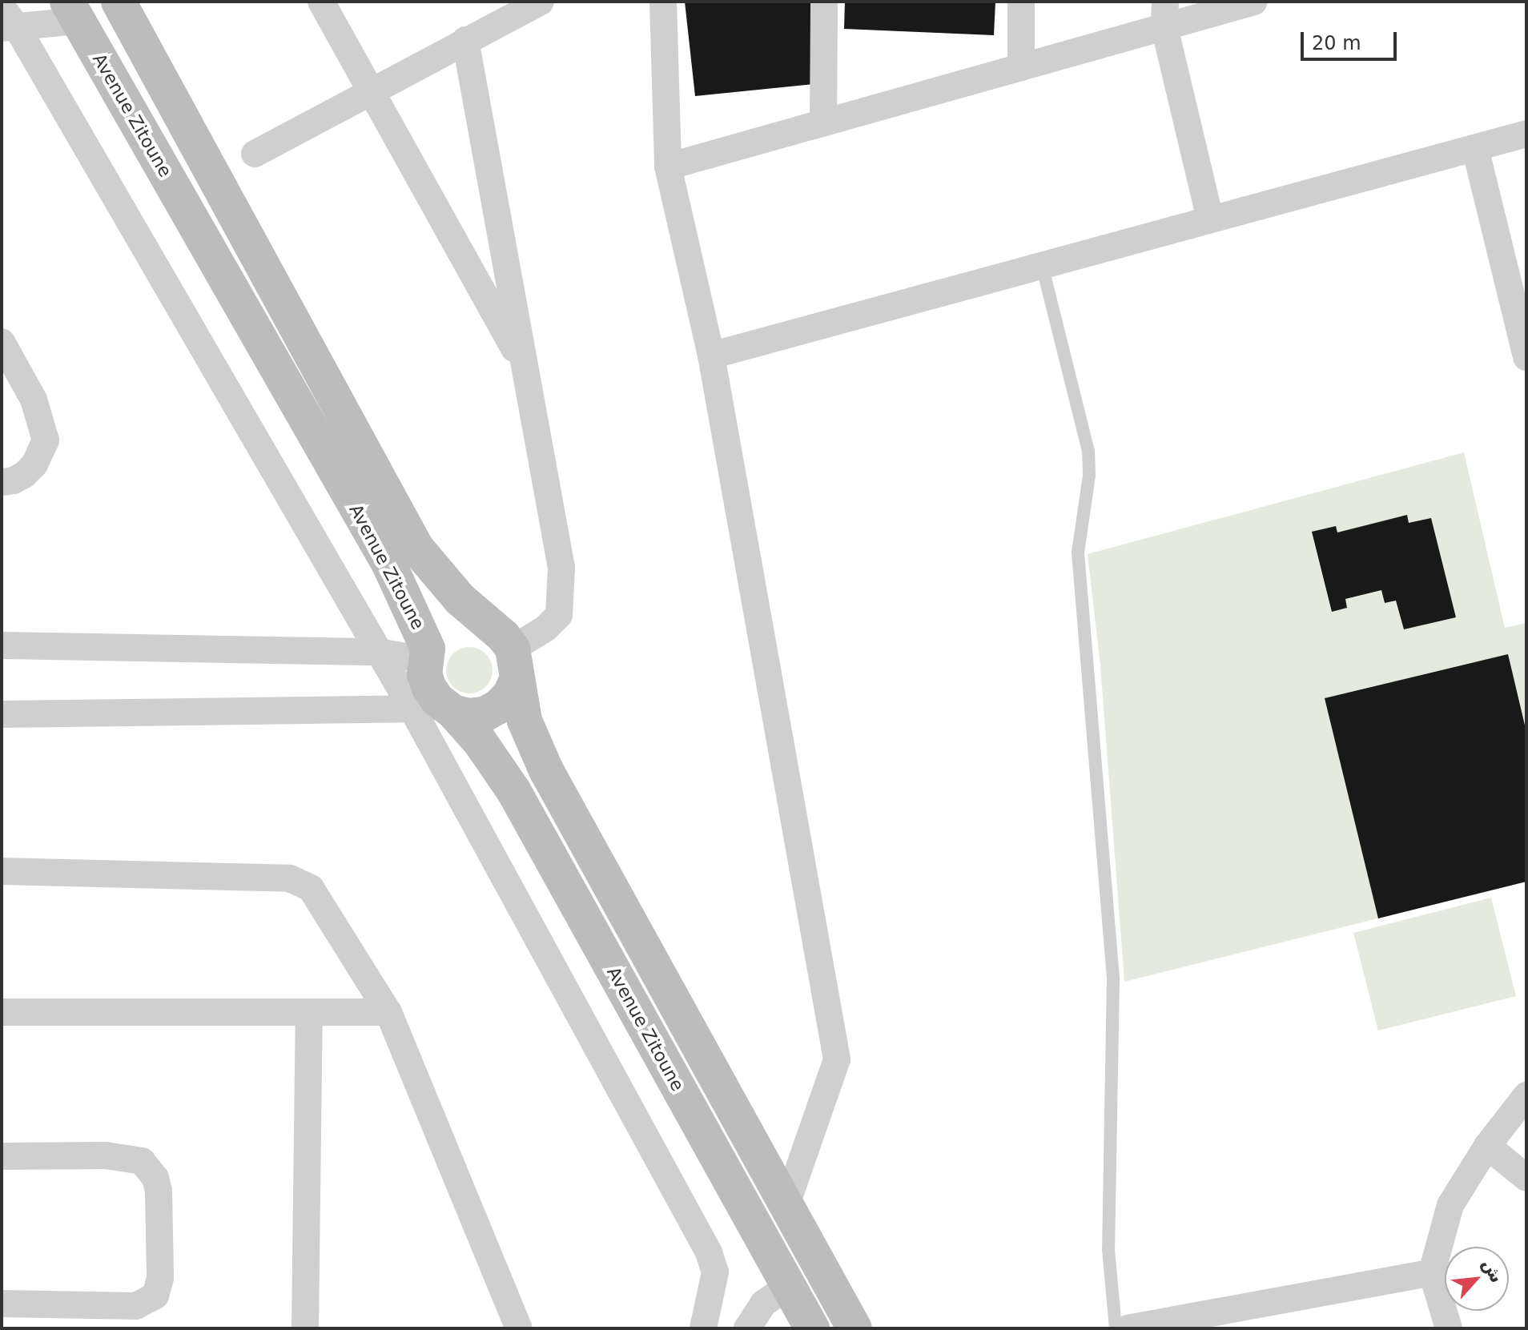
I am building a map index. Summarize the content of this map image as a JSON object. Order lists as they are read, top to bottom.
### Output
{
  "streets": {
    "main road": ["Avenue Zitoune"]
  },
  "scale_bar": "20 m",
  "north": "top right"
}
